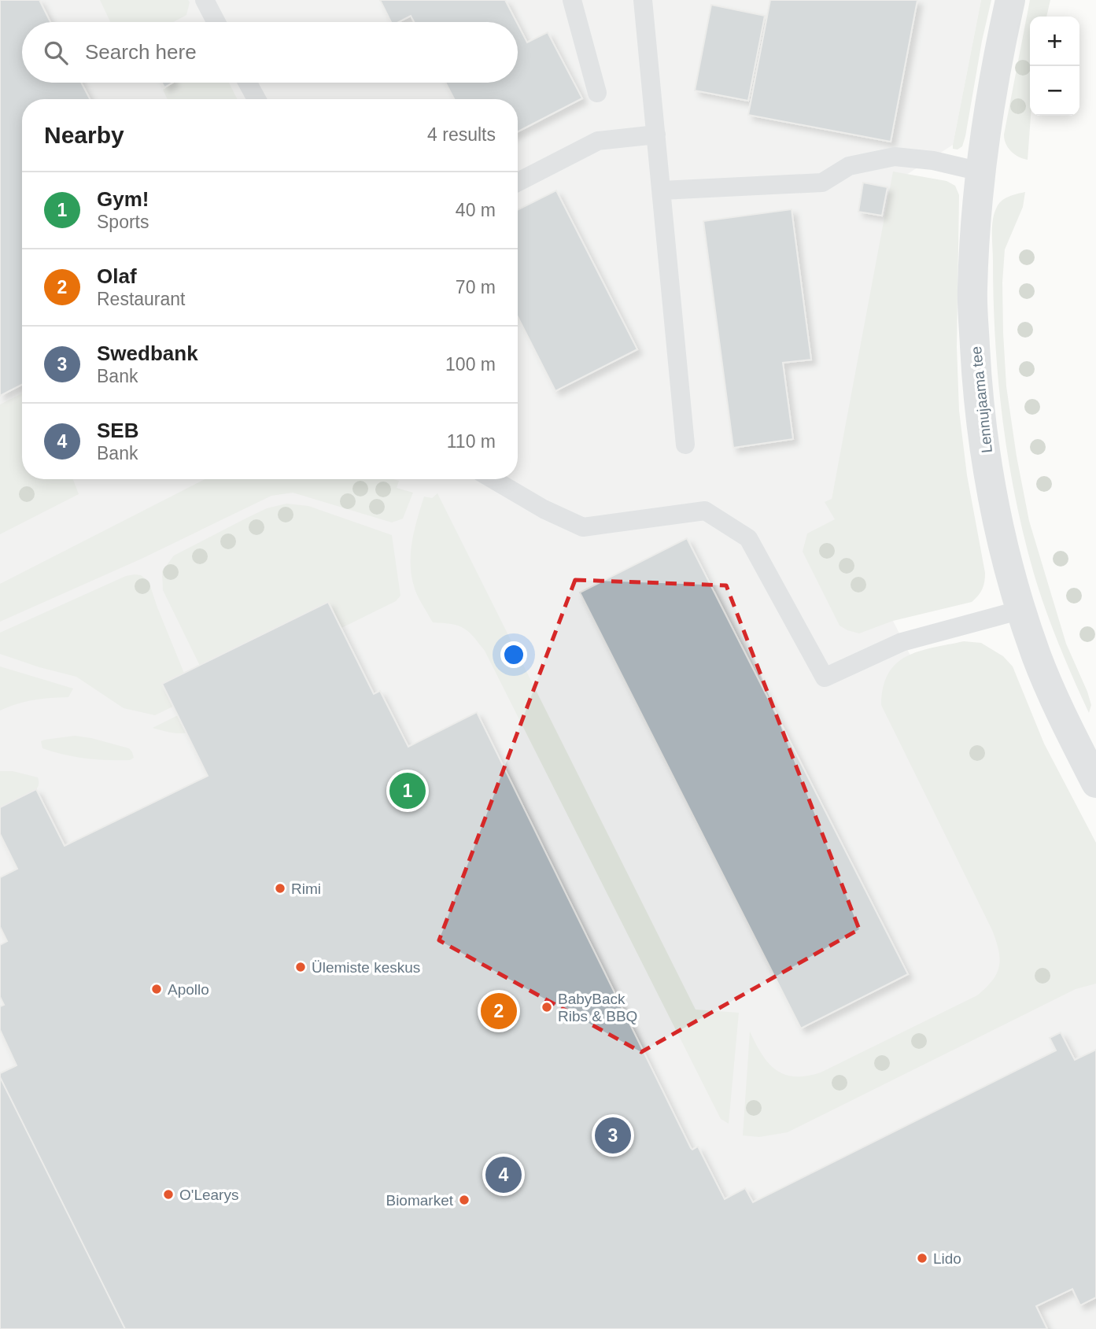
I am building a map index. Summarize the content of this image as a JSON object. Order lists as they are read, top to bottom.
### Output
{
  "streets": {
    "street": ["Lennujaama tee"]
  },
  "places": [
    "Rimi",
    "Ülemiste keskus",
    "Apollo",
    "BabyBack Ribs & BBQ",
    "O'Learys",
    "Biomarket",
    "Lido"
  ],
  "page": {
    "map_buttons": ["+", "−"],
    "search": "Search here",
    "heading": ["Nearby", "4 results"],
    "list": [
      {
        "mark": "1",
        "name": "Gym!",
        "note": "Sports",
        "value": "40 m"
      },
      {
        "mark": "2",
        "name": "Olaf",
        "note": "Restaurant",
        "value": "70 m"
      },
      {
        "mark": "3",
        "name": "Swedbank",
        "note": "Bank",
        "value": "100 m"
      },
      {
        "mark": "4",
        "name": "SEB",
        "note": "Bank",
        "value": "110 m"
      }
    ],
    "pins": [
      "1",
      "2",
      "3",
      "4"
    ]
  }
}
